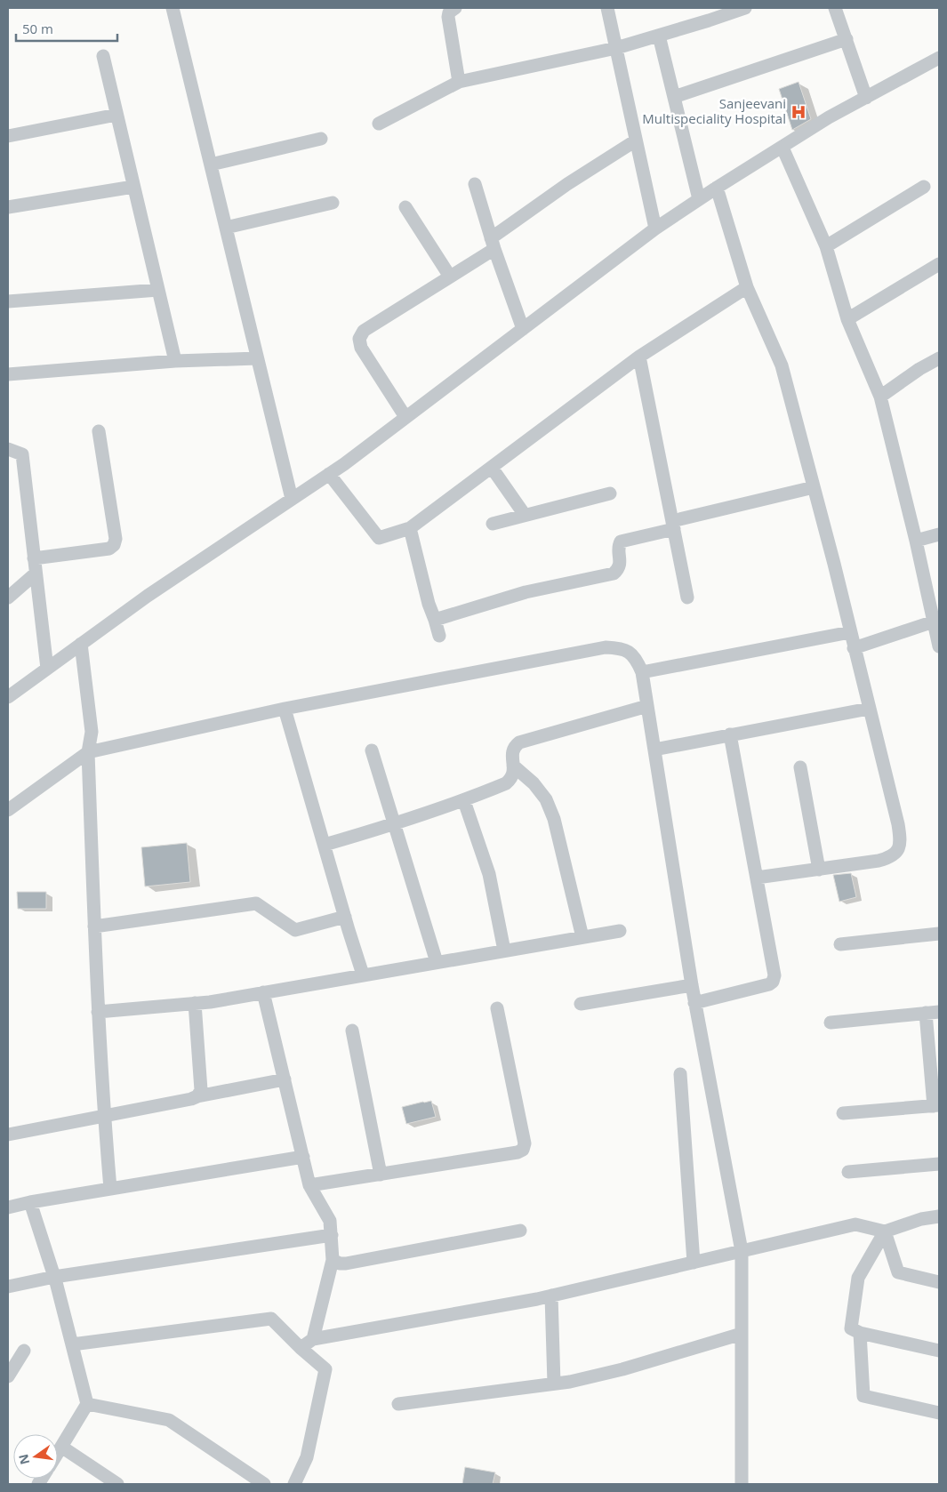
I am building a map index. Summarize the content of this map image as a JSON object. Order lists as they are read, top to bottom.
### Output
{
  "places": {
    "hospital": ["Sanjeevani Multispeciality Hospital"]
  },
  "scale_bar": "50 m",
  "north": "left"
}
